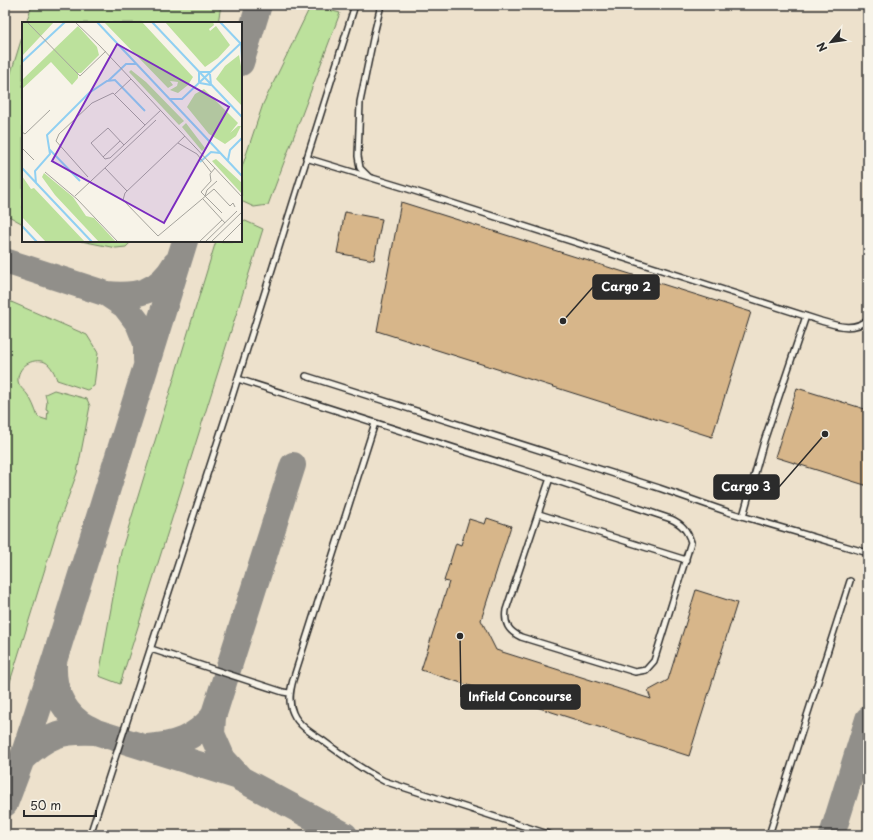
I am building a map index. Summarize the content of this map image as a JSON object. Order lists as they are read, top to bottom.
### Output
{
  "places": ["Cargo 2", "Cargo 3", "Infield Concourse"],
  "scale_bar": "50 m",
  "north": "bottom left"
}
